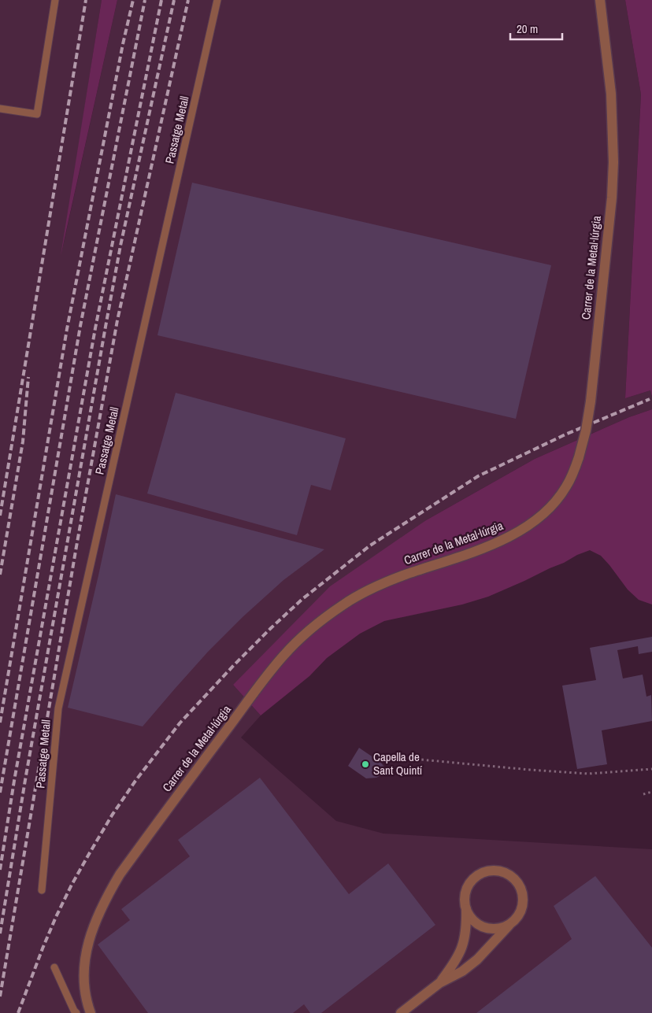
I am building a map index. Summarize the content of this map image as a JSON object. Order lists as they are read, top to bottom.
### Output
{
  "streets": {
    "street": ["Carrer de la Metal·lúrgia"],
    "lane": ["Passatge Metall"]
  },
  "places": ["Capella de Sant Quintí"],
  "scale_bar": "20 m"
}
